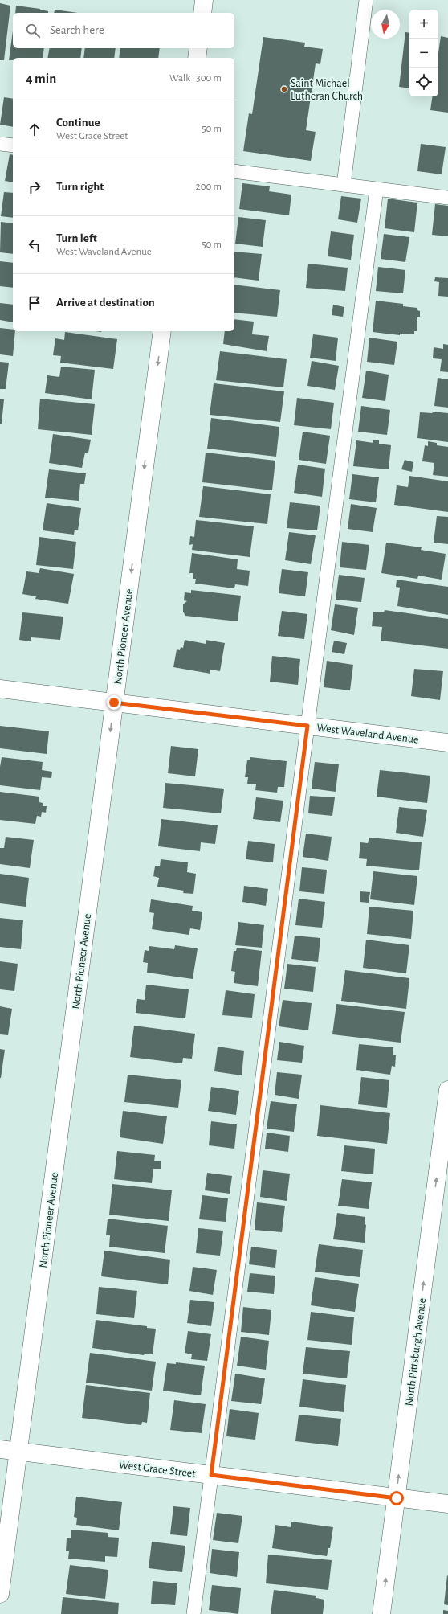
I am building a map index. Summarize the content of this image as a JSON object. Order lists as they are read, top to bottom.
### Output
{
  "streets": {
    "street": [
      "North Pioneer Avenue",
      "West Waveland Avenue",
      "North Pittsburgh Avenue",
      "West Grace Street"
    ]
  },
  "crossings": [
    ["North Pioneer Avenue", "West Waveland Avenue"],
    ["North Pioneer Avenue", "West Grace Street"],
    ["North Pittsburgh Avenue", "West Grace Street"]
  ],
  "one_way": ["North Pioneer Avenue", "North Pittsburgh Avenue"],
  "places": ["Saint Michael Lutheran Church"],
  "north": "bottom",
  "page": {
    "map_buttons": ["+", "−"],
    "search": "Search here",
    "heading": ["4 min", "Walk · 300 m"],
    "list": [
      ["Continue", "West Grace Street", "50 m"],
      ["Turn right", "200 m"],
      ["Turn left", "West Waveland Avenue", "50 m"],
      "Arrive at destination"
    ]
  }
}
